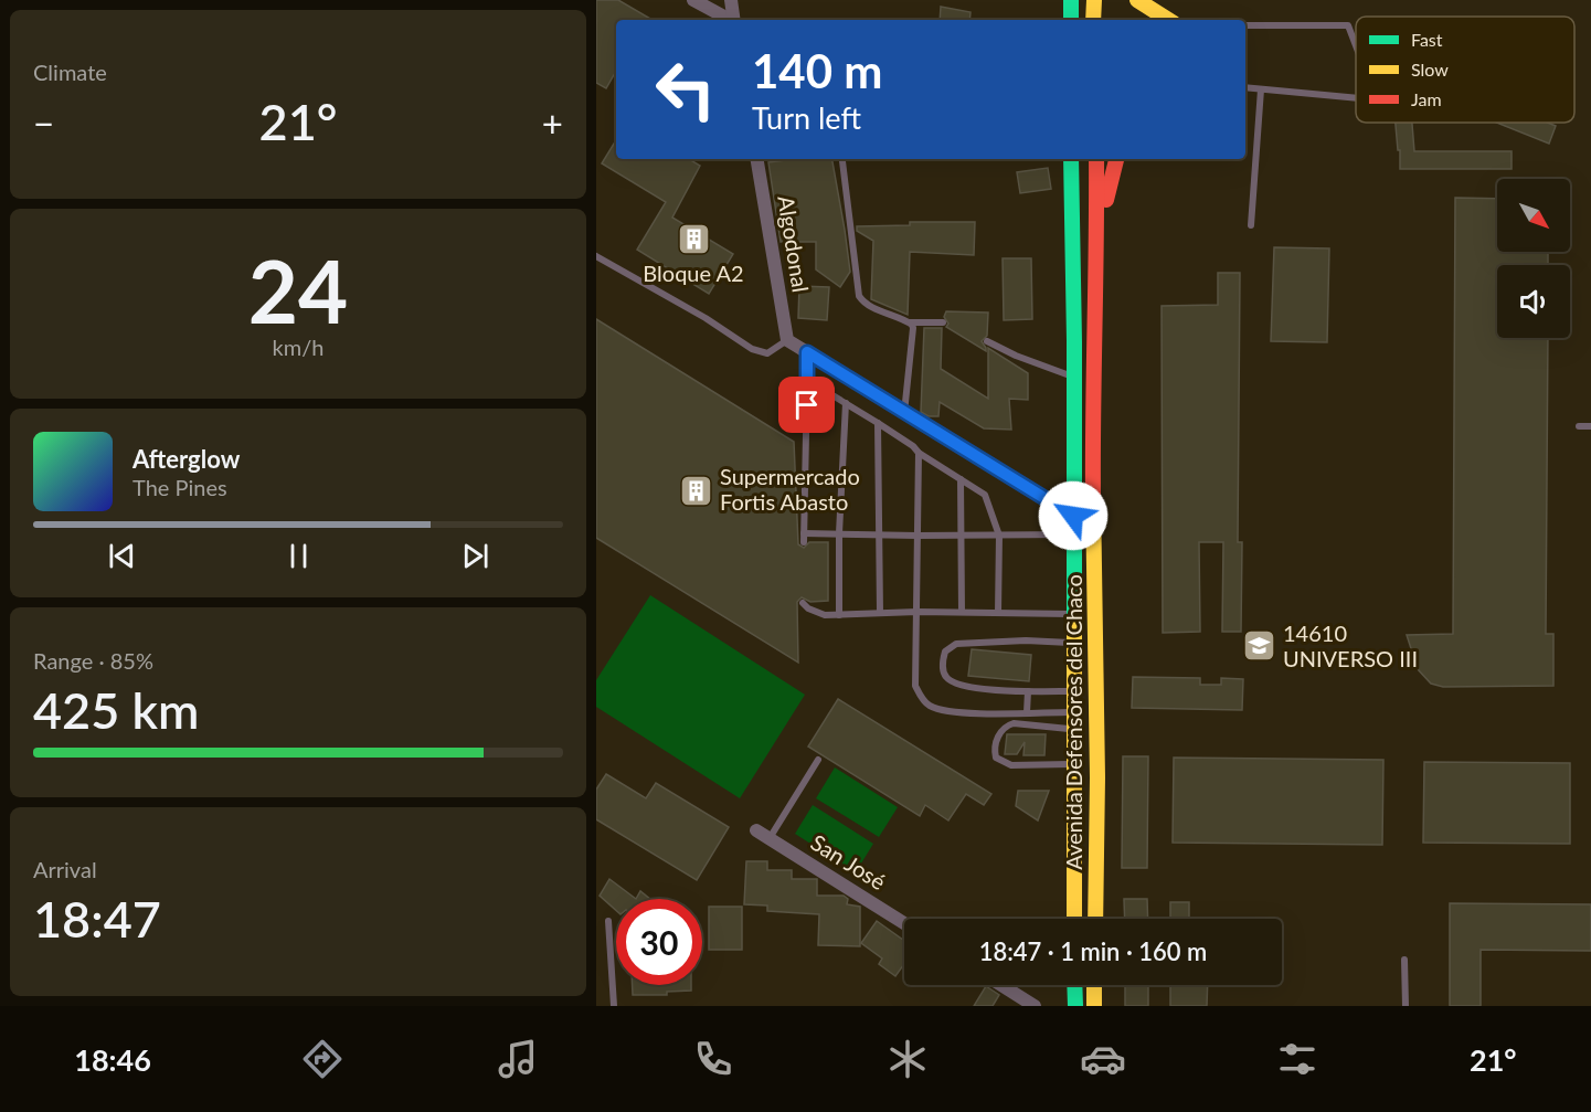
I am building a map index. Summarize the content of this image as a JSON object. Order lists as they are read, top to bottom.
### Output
{
  "streets": {
    "highway": ["Avenida Defensores del Chaco"],
    "street": ["Algodonal", "San José"]
  },
  "places": {
    "building": ["Bloque A2", "Supermercado Fortis Abasto"],
    "school or university": ["14610 UNIVERSO III"]
  },
  "legend": ["Fast", "Slow", "Jam"],
  "north": "bottom right",
  "page": {
    "tile": [
      "Climate",
      ["24", "km/h"],
      ["Range · 85%", "425 km"],
      ["Arrival", "18:47"]
    ],
    "turn": ["140 m", "Turn left"],
    "heat": ["−", "21°", "+"],
    "song": ["Afterglow", "The Pines"],
    "limit": "30",
    "trip": "18:47 · 1 min · 160 m",
    "tabs": ["18:46", "21°"]
  }
}
